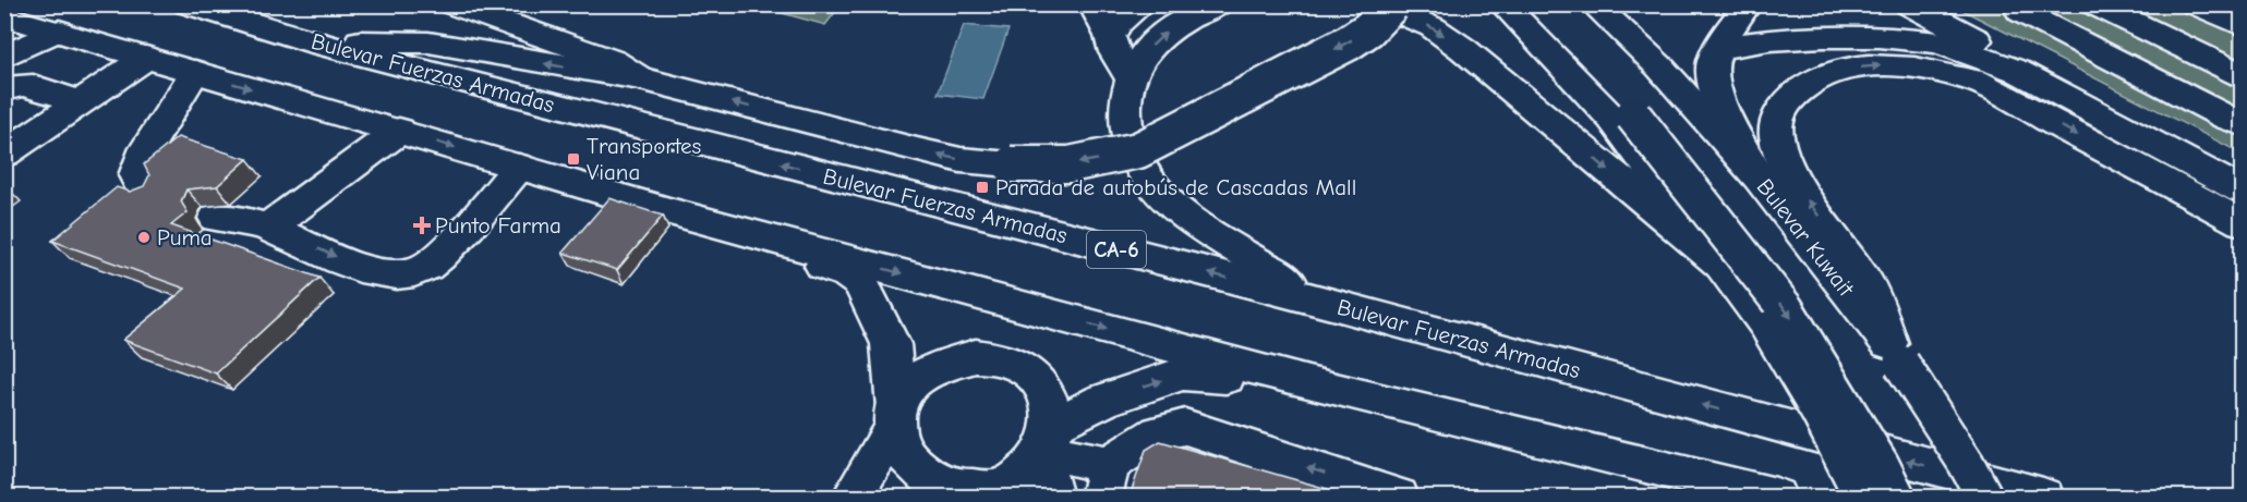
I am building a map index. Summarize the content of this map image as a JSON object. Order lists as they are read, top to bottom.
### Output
{
  "streets": {
    "main road": ["Bulevar Fuerzas Armadas", "Bulevar Kuwait", "CA-6"]
  },
  "places": {
    "transit": ["Transportes Viana", "Parada de autobús de Cascadas Mall"],
    "health": ["Punto Farma"],
    "other": ["Puma"]
  }
}
